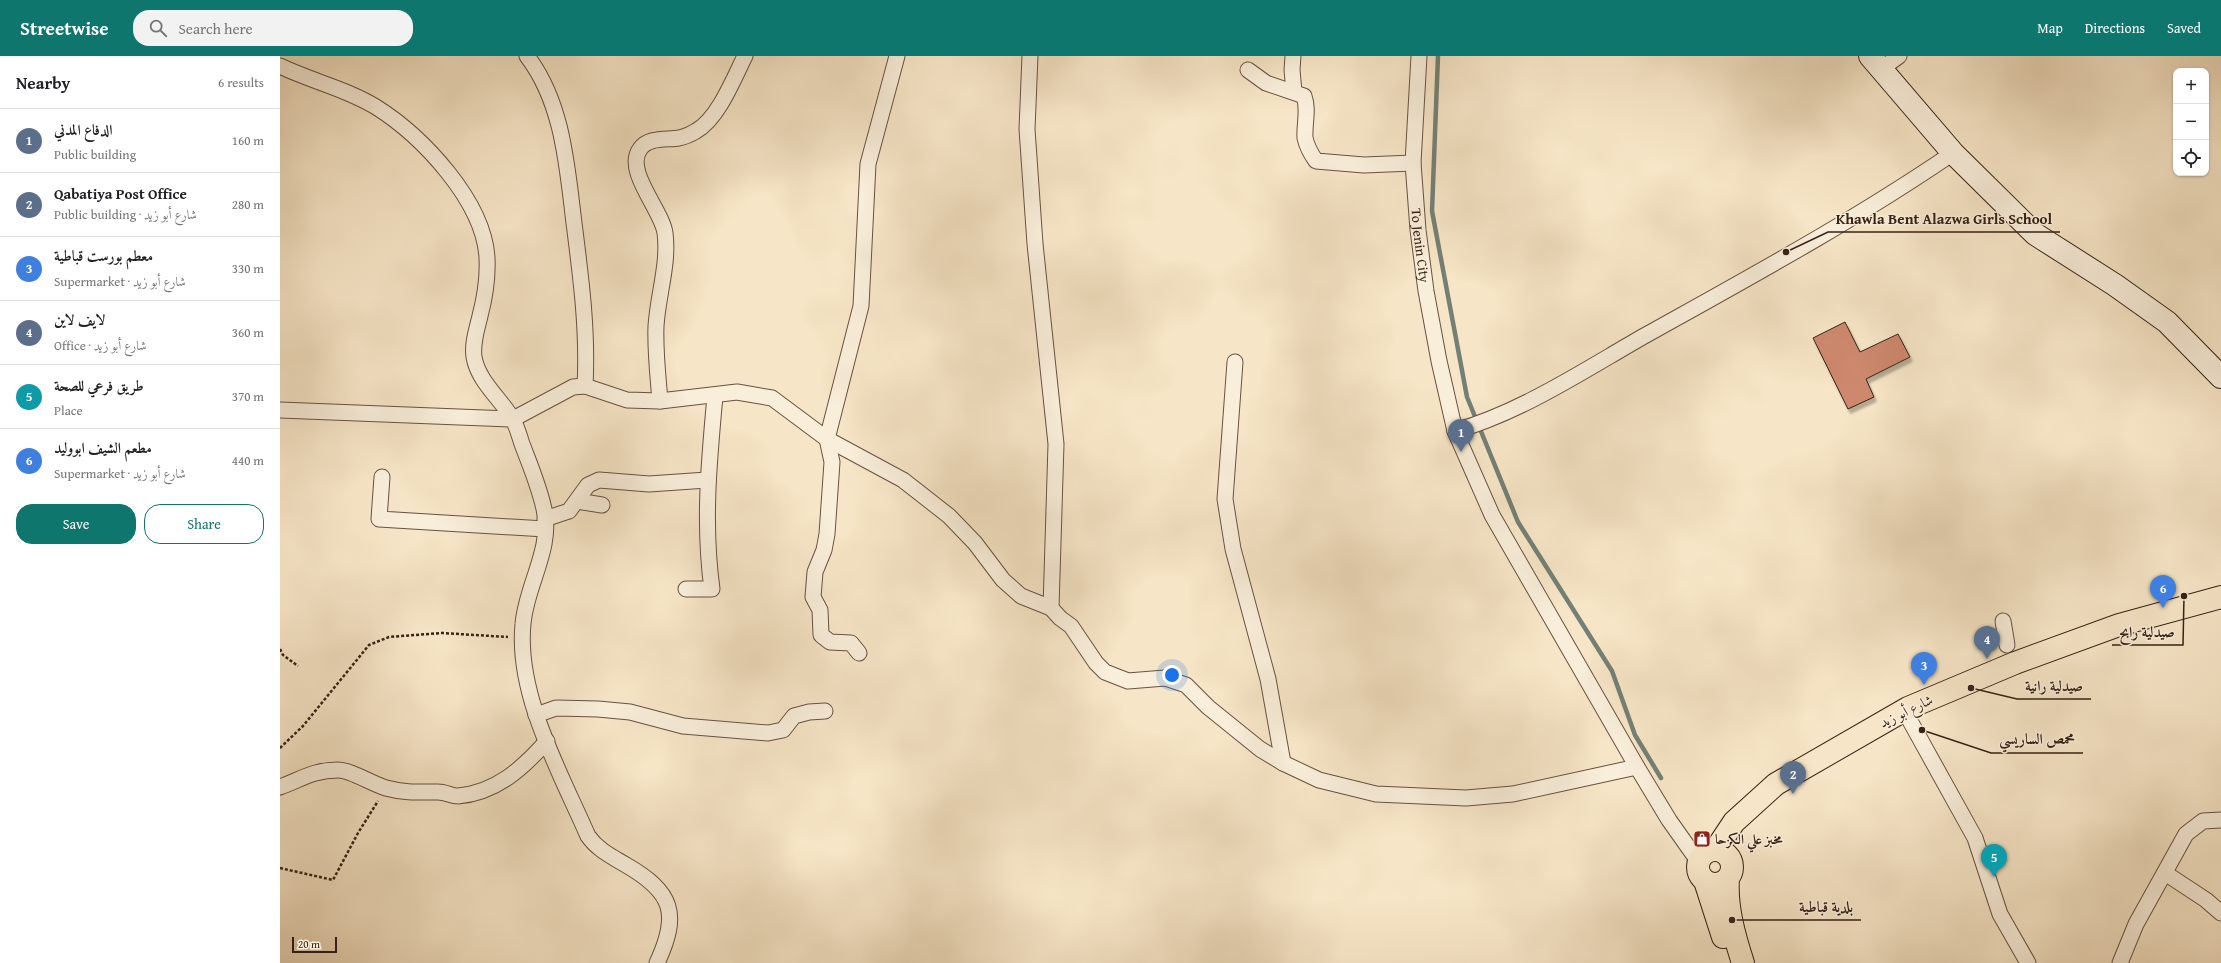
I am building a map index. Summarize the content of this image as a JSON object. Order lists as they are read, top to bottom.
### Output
{
  "streets": {
    "main road": ["شارع أبو زيد"],
    "street": ["To Jenin City"]
  },
  "crossings": [
    ["To Jenin City", "شارع أبو زيد"]
  ],
  "places": {
    "other": [
      "Khawla Bent Alazwa Girls School",
      "صيدلية رابح",
      "صيدلية رانية",
      "محمص الساريسي",
      "بلدية قباطية"
    ],
    "shop": ["مخبز علي الكزحا"]
  },
  "scale_bar": "20 m",
  "page": {
    "header": "Streetwise",
    "search": "Search here",
    "nav": ["Map", "Directions", "Saved"],
    "heading": ["Nearby", "6 results"],
    "map_buttons": ["+", "−"],
    "list": [
      {
        "mark": "1",
        "name": "الدفاع المدني",
        "note": "Public building",
        "value": "160 m"
      },
      {
        "mark": "2",
        "name": "Qabatiya Post Office",
        "note": "Public building · شارع أبو زيد",
        "value": "280 m"
      },
      {
        "mark": "3",
        "name": "معطم بورست قباطية",
        "note": "Supermarket · شارع أبو زيد",
        "value": "330 m"
      },
      {
        "mark": "4",
        "name": "لايف لاين",
        "note": "Office · شارع أبو زيد",
        "value": "360 m"
      },
      {
        "mark": "5",
        "name": "طريق فرعي للصحة",
        "note": "Place",
        "value": "370 m"
      },
      {
        "mark": "6",
        "name": "مطعم الشيف ابووليد",
        "note": "Supermarket · شارع أبو زيد",
        "value": "440 m"
      }
    ],
    "pins": [
      "1",
      "6",
      "4",
      "3",
      "2",
      "5"
    ],
    "buttons": ["Save", "Share"],
    "scale": "20 m"
  }
}
